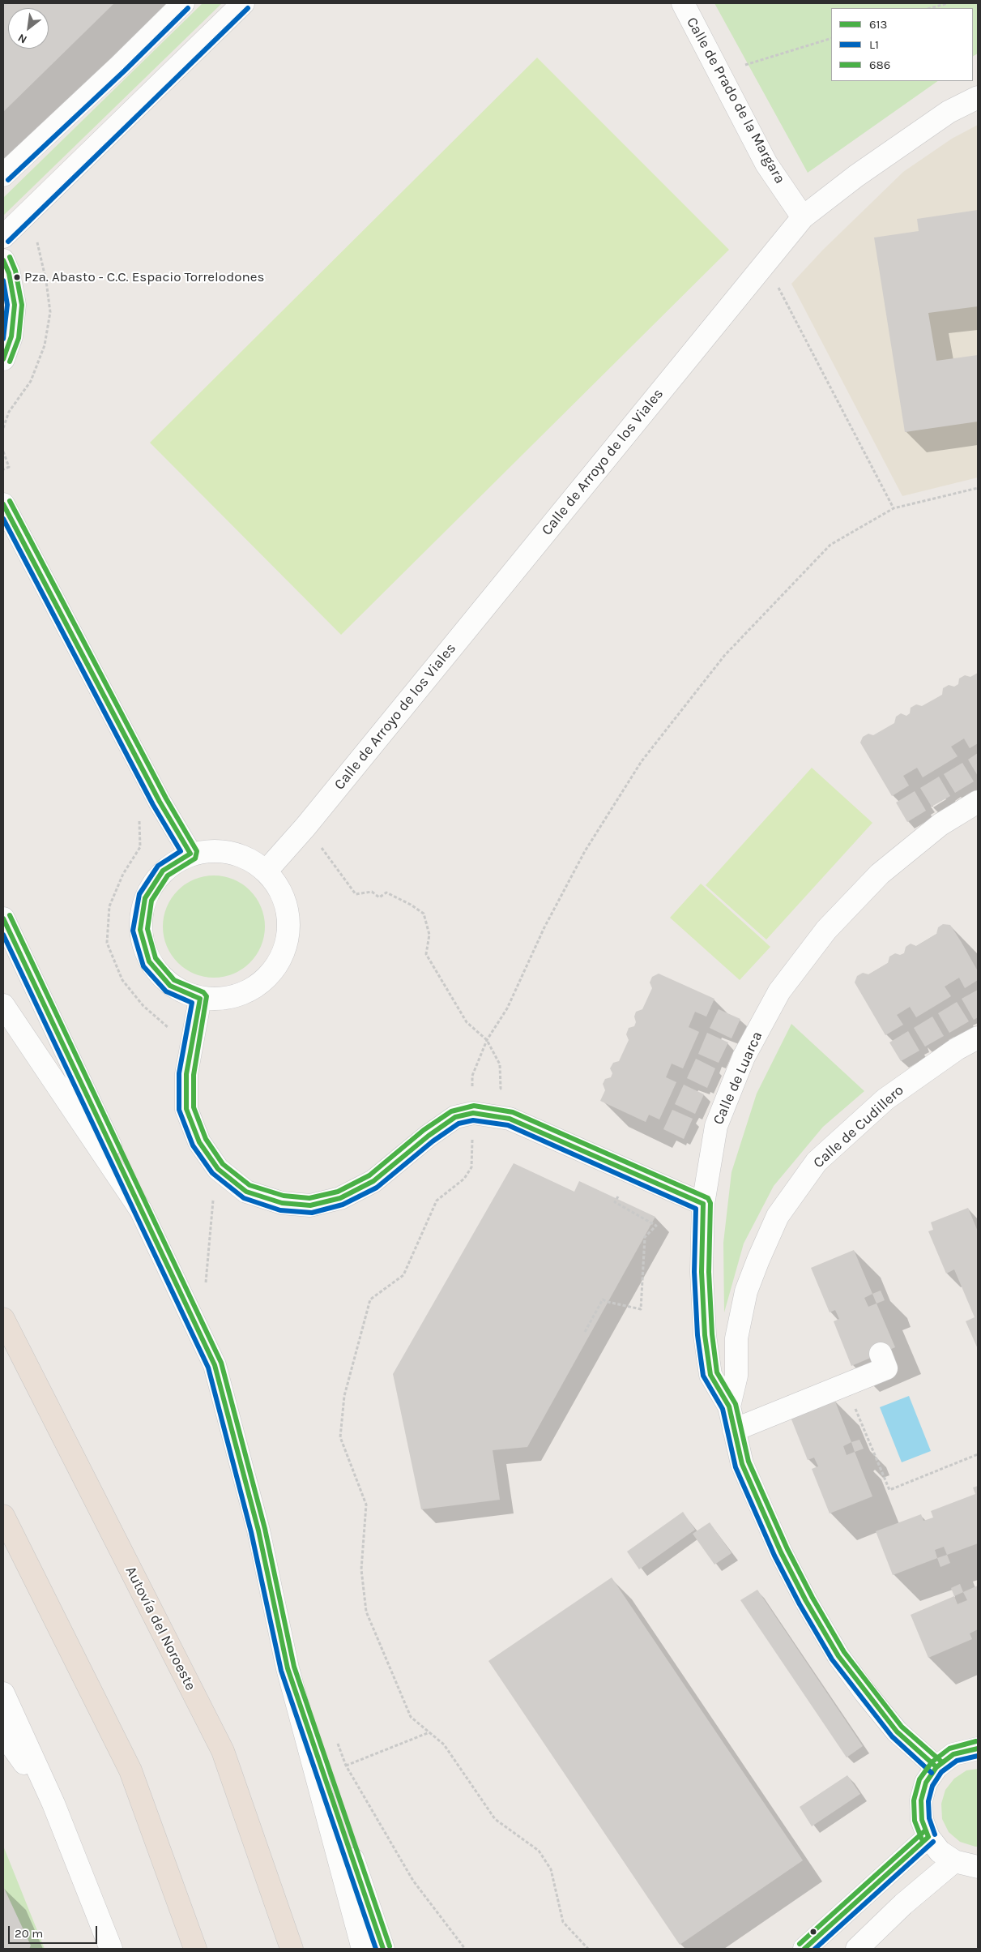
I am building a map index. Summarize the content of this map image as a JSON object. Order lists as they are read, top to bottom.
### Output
{
  "streets": {
    "highway": ["Autovía del Noroeste"],
    "street": [
      "Calle de Prado de la Margara",
      "Calle de Arroyo de los Viales",
      "Calle de Luarca",
      "Calle de Cudillero"
    ]
  },
  "crossings": [
    ["Calle de Prado de la Margara", "Calle de Arroyo de los Viales"],
    ["Calle de Luarca", "Calle de Cudillero"]
  ],
  "places": ["Pza. Abasto - C.C. Espacio Torrelodones"],
  "lines": ["transit line L1", "transit line 686", "transit line 613"],
  "legend": ["613", "L1", "686"],
  "scale_bar": "20 m",
  "north": "bottom left"
}
